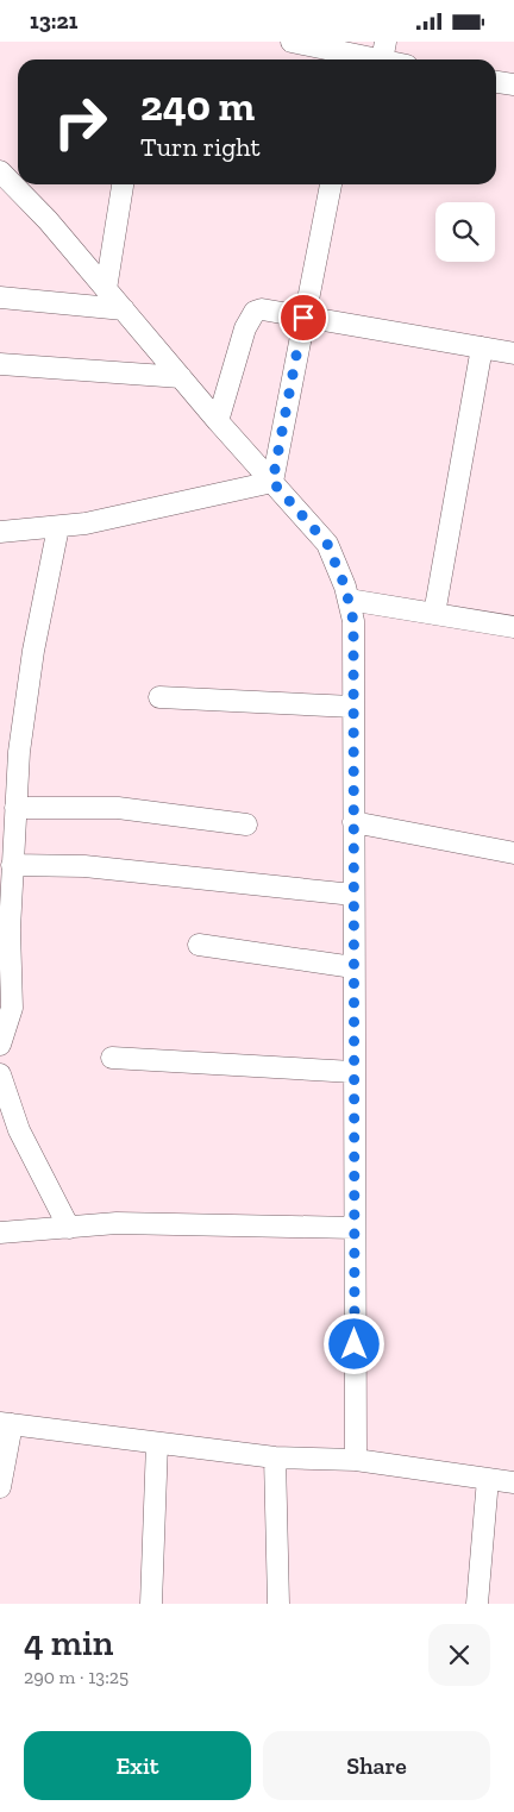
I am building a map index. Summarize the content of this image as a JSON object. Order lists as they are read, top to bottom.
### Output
{
  "page": {
    "status": "13:21",
    "turn": ["240 m", "Turn right"],
    "heading": ["4 min", "290 m · 13:25"],
    "buttons": ["Exit", "Share"]
  }
}
